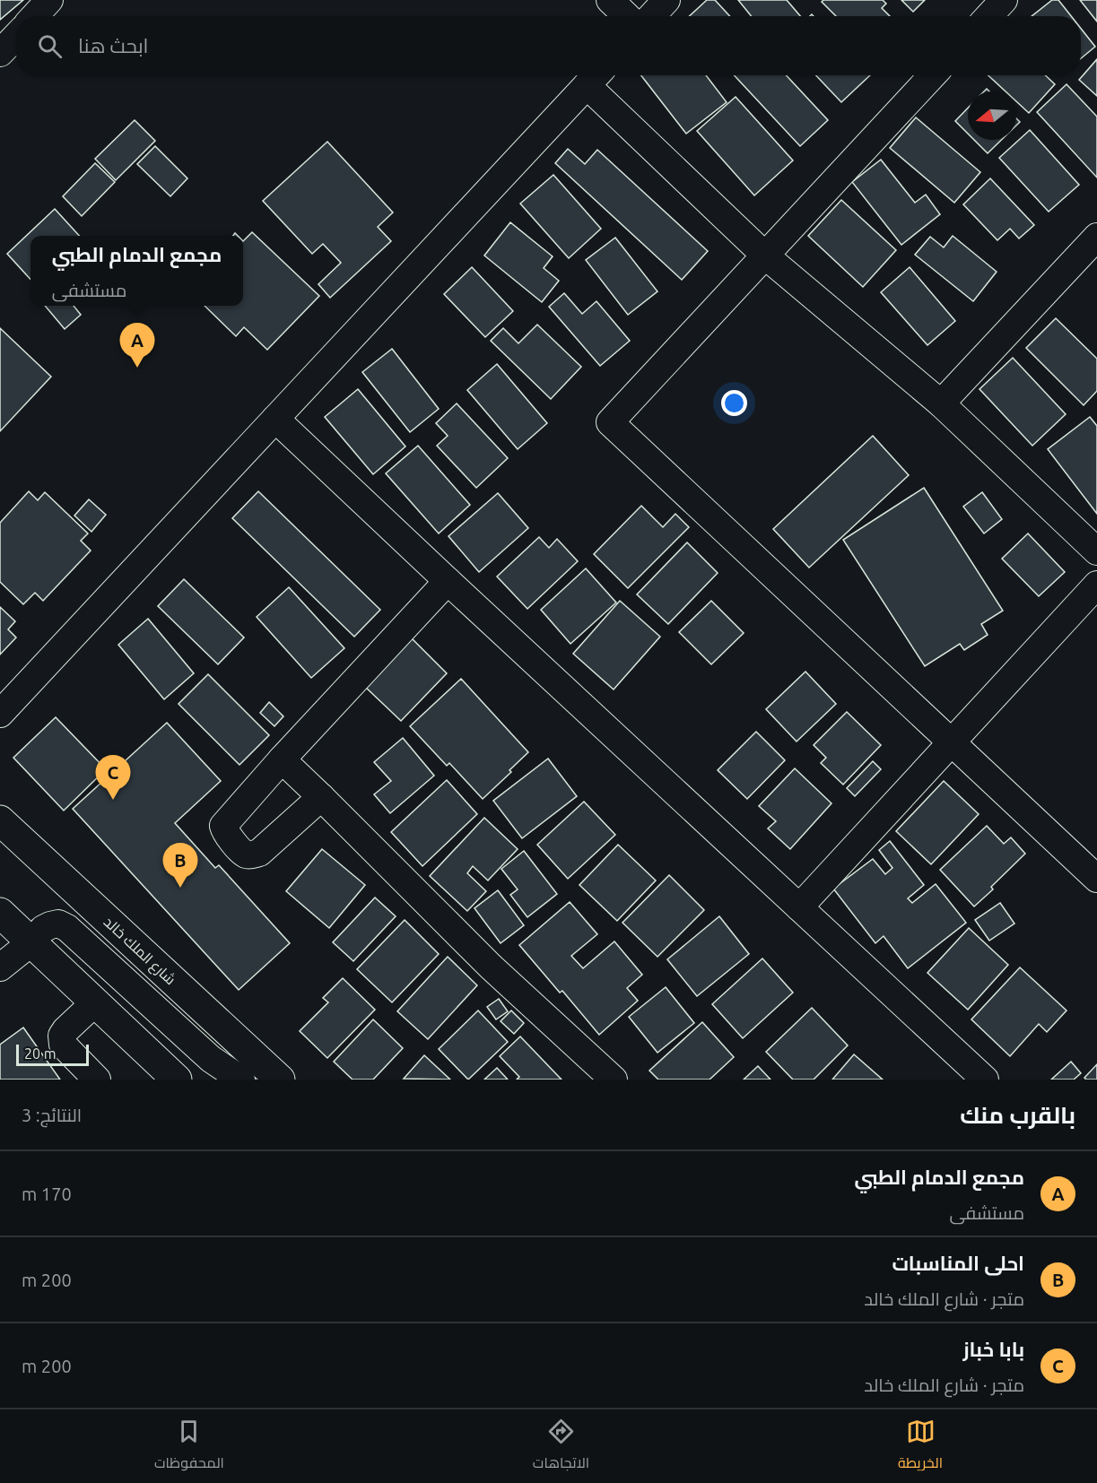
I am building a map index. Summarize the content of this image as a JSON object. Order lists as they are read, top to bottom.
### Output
{
  "streets": {
    "main road": ["شارع الملك خالد"]
  },
  "scale_bar": "20 m",
  "north": "left",
  "page": {
    "search": "ابحث هنا",
    "popup": ["مجمع الدمام الطبي", "مستشفى"],
    "pins": ["A", "C", "B"],
    "scale": "20 m",
    "heading": ["بالقرب منك", "النتائج: 3"],
    "list": [
      {
        "mark": "A",
        "name": "مجمع الدمام الطبي",
        "note": "مستشفى",
        "value": "170 m"
      },
      {
        "mark": "B",
        "name": "احلى المناسبات",
        "note": "متجر · شارع الملك خالد",
        "value": "200 m"
      },
      {
        "mark": "C",
        "name": "بابا خباز",
        "note": "متجر · شارع الملك خالد",
        "value": "200 m"
      }
    ],
    "nav": ["الخريطة", "الاتجاهات", "المحفوظات"]
  }
}
